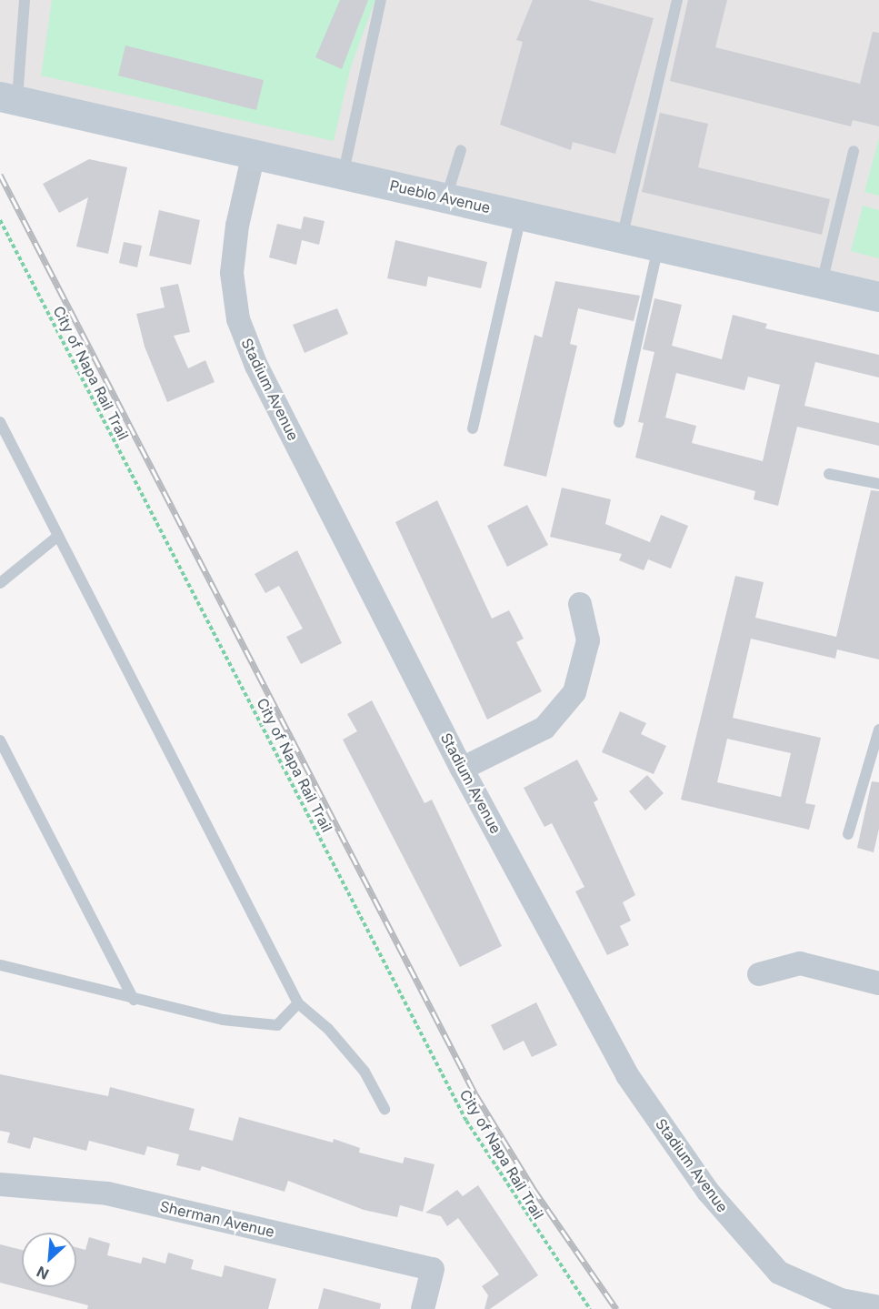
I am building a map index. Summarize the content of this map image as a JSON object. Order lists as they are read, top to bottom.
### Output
{
  "streets": {
    "street": ["Pueblo Avenue", "Stadium Avenue", "Sherman Avenue"],
    "path": ["City of Napa Rail Trail"]
  },
  "crossings": [
    ["Pueblo Avenue", "Stadium Avenue"]
  ],
  "north": "bottom left"
}
